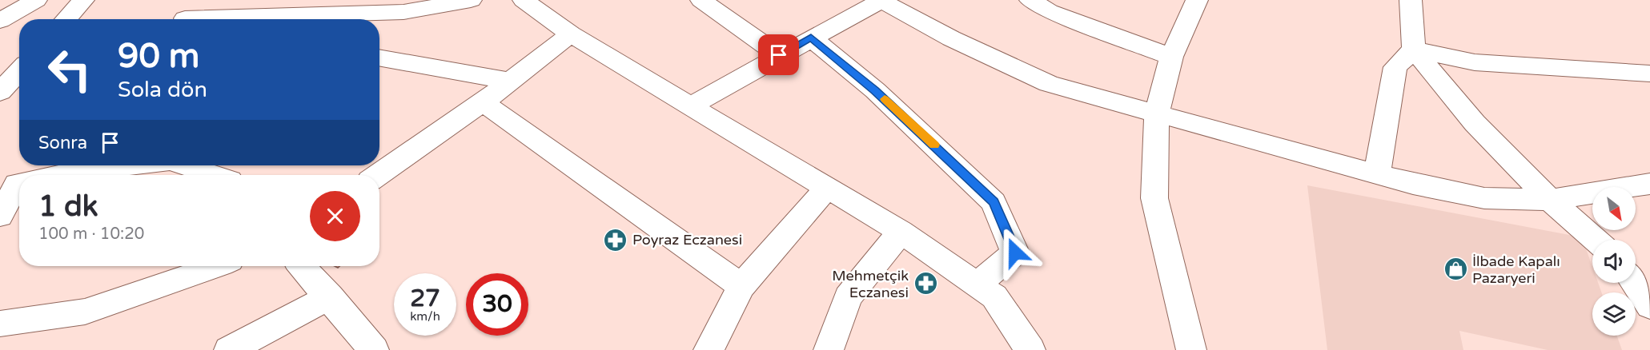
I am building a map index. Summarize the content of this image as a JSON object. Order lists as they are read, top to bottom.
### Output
{
  "places": {
    "pharmacy": ["Poyraz Eczanesi", "Mehmetçik Eczanesi"],
    "shop": ["İlbade Kapalı Pazaryeri"]
  },
  "north": "bottom right",
  "page": {
    "turn": ["90 m", "Sola dön"],
    "then": "Sonra",
    "heading": ["1 dk", "100 m · 10:20"],
    "speed": "27 km/h",
    "limit": "30"
  }
}
